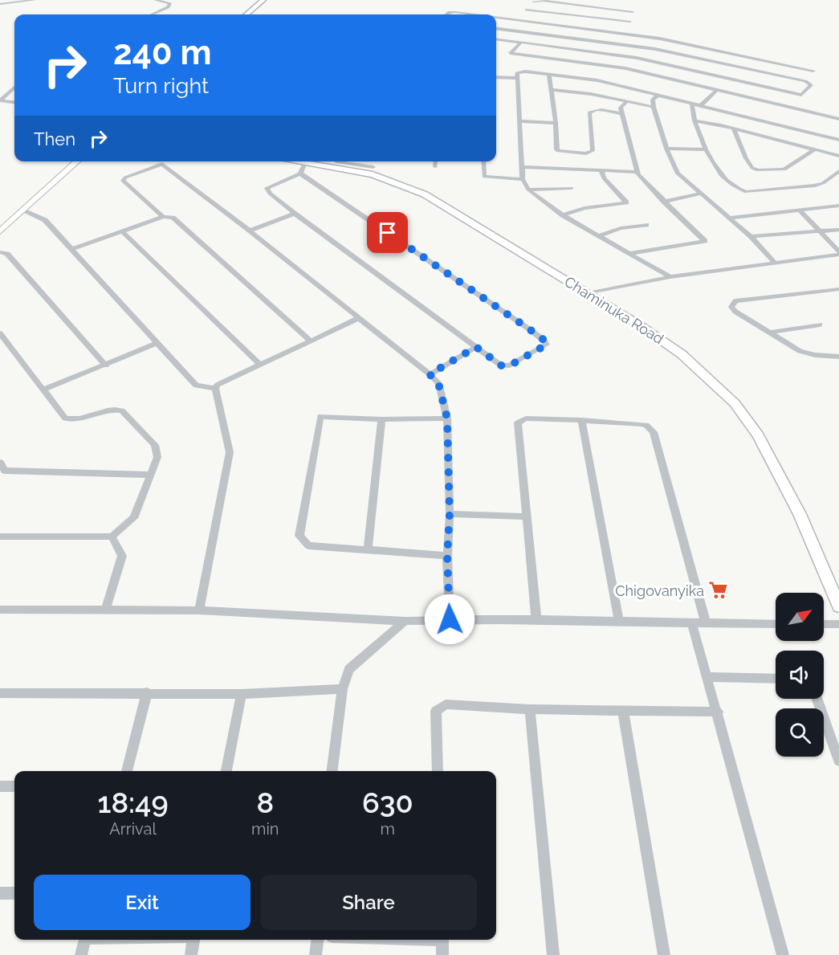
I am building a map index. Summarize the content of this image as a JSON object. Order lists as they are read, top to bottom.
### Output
{
  "streets": {
    "main road": ["Chaminuka Road"]
  },
  "places": {
    "supermarket": ["Chigovanyika"]
  },
  "north": "top right",
  "page": {
    "turn": ["240 m", "Turn right"],
    "then": "Then",
    "eta": [
      "18:49",
      "Arrival",
      "8",
      "min",
      "630",
      "m"
    ],
    "buttons": ["Exit", "Share"]
  }
}
